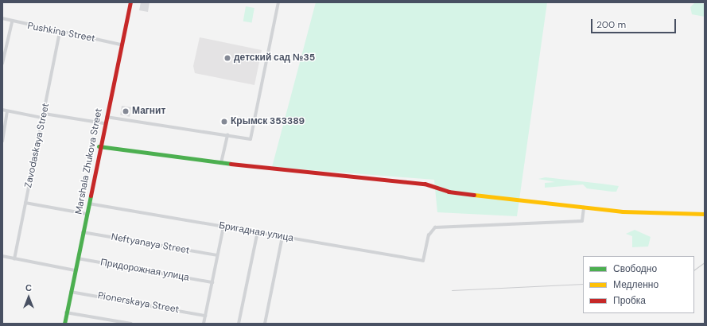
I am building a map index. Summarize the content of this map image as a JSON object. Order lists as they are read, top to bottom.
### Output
{
  "streets": {
    "street": [
      "Pushkina Street",
      "Zavodaskaya Street",
      "Marshala Zhukova Street",
      "Бригадная улица",
      "Neftyanaya Street",
      "Придорожная улица",
      "Pionerskaya Street"
    ]
  },
  "crossings": [
    ["Pushkina Street", "Zavodaskaya Street"],
    ["Pushkina Street", "Marshala Zhukova Street"],
    ["Marshala Zhukova Street", "Бригадная улица"],
    ["Marshala Zhukova Street", "Neftyanaya Street"],
    ["Marshala Zhukova Street", "Придорожная улица"],
    ["Marshala Zhukova Street", "Pionerskaya Street"]
  ],
  "places": ["детский сад №35", "Магнит", "Крымск 353389"],
  "legend": ["Свободно", "Медленно", "Пробка"],
  "scale_bar": "200 m",
  "north": "top"
}
